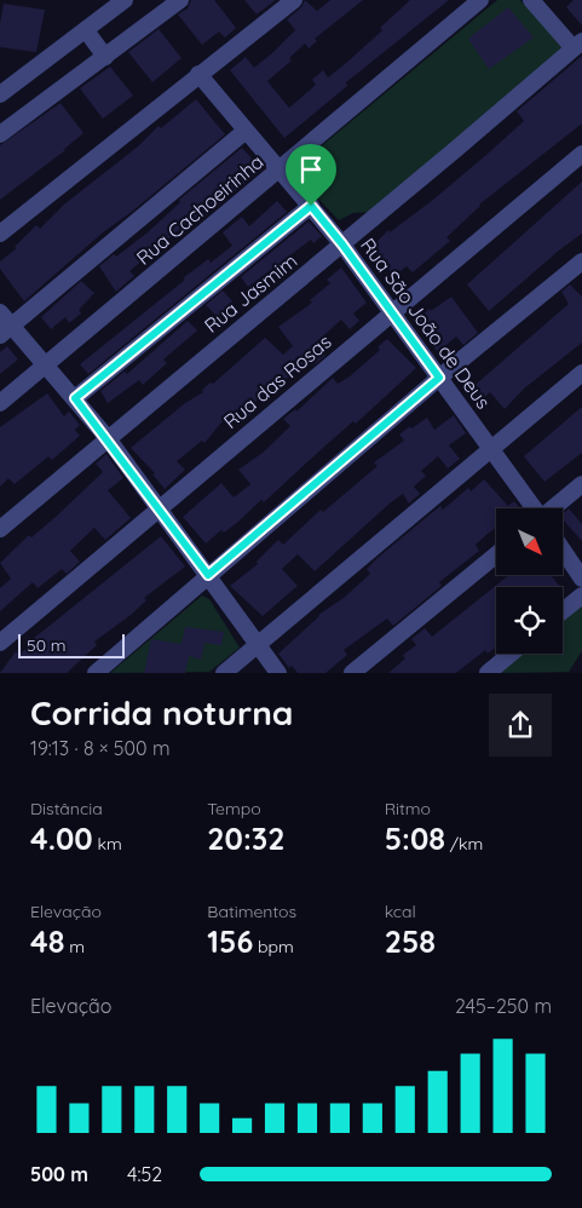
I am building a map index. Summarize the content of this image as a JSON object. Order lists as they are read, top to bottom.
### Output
{
  "streets": {
    "street": [
      "Rua Cachoeirinha",
      "Rua Jasmim",
      "Rua São João de Deus",
      "Rua das Rosas"
    ]
  },
  "crossings": [
    ["Rua Cachoeirinha", "Rua São João de Deus"],
    ["Rua Jasmim", "Rua São João de Deus"],
    ["Rua São João de Deus", "Rua das Rosas"]
  ],
  "scale_bar": "50 m",
  "north": "bottom right",
  "page": {
    "scale": "50 m",
    "heading": ["Corrida noturna", "19:13 · 8 × 500 m"],
    "stats": [
      ["Distância", "4.00 km"],
      ["Tempo", "20:32"],
      ["Ritmo", "5:08 /km"],
      ["Elevação", "48 m"],
      ["Batimentos", "156 bpm"],
      ["kcal", "258"]
    ],
    "chart": ["Elevação", "245–250 m"],
    "list": [
      {
        "name": "500 m",
        "note": "4:52"
      }
    ]
  }
}
